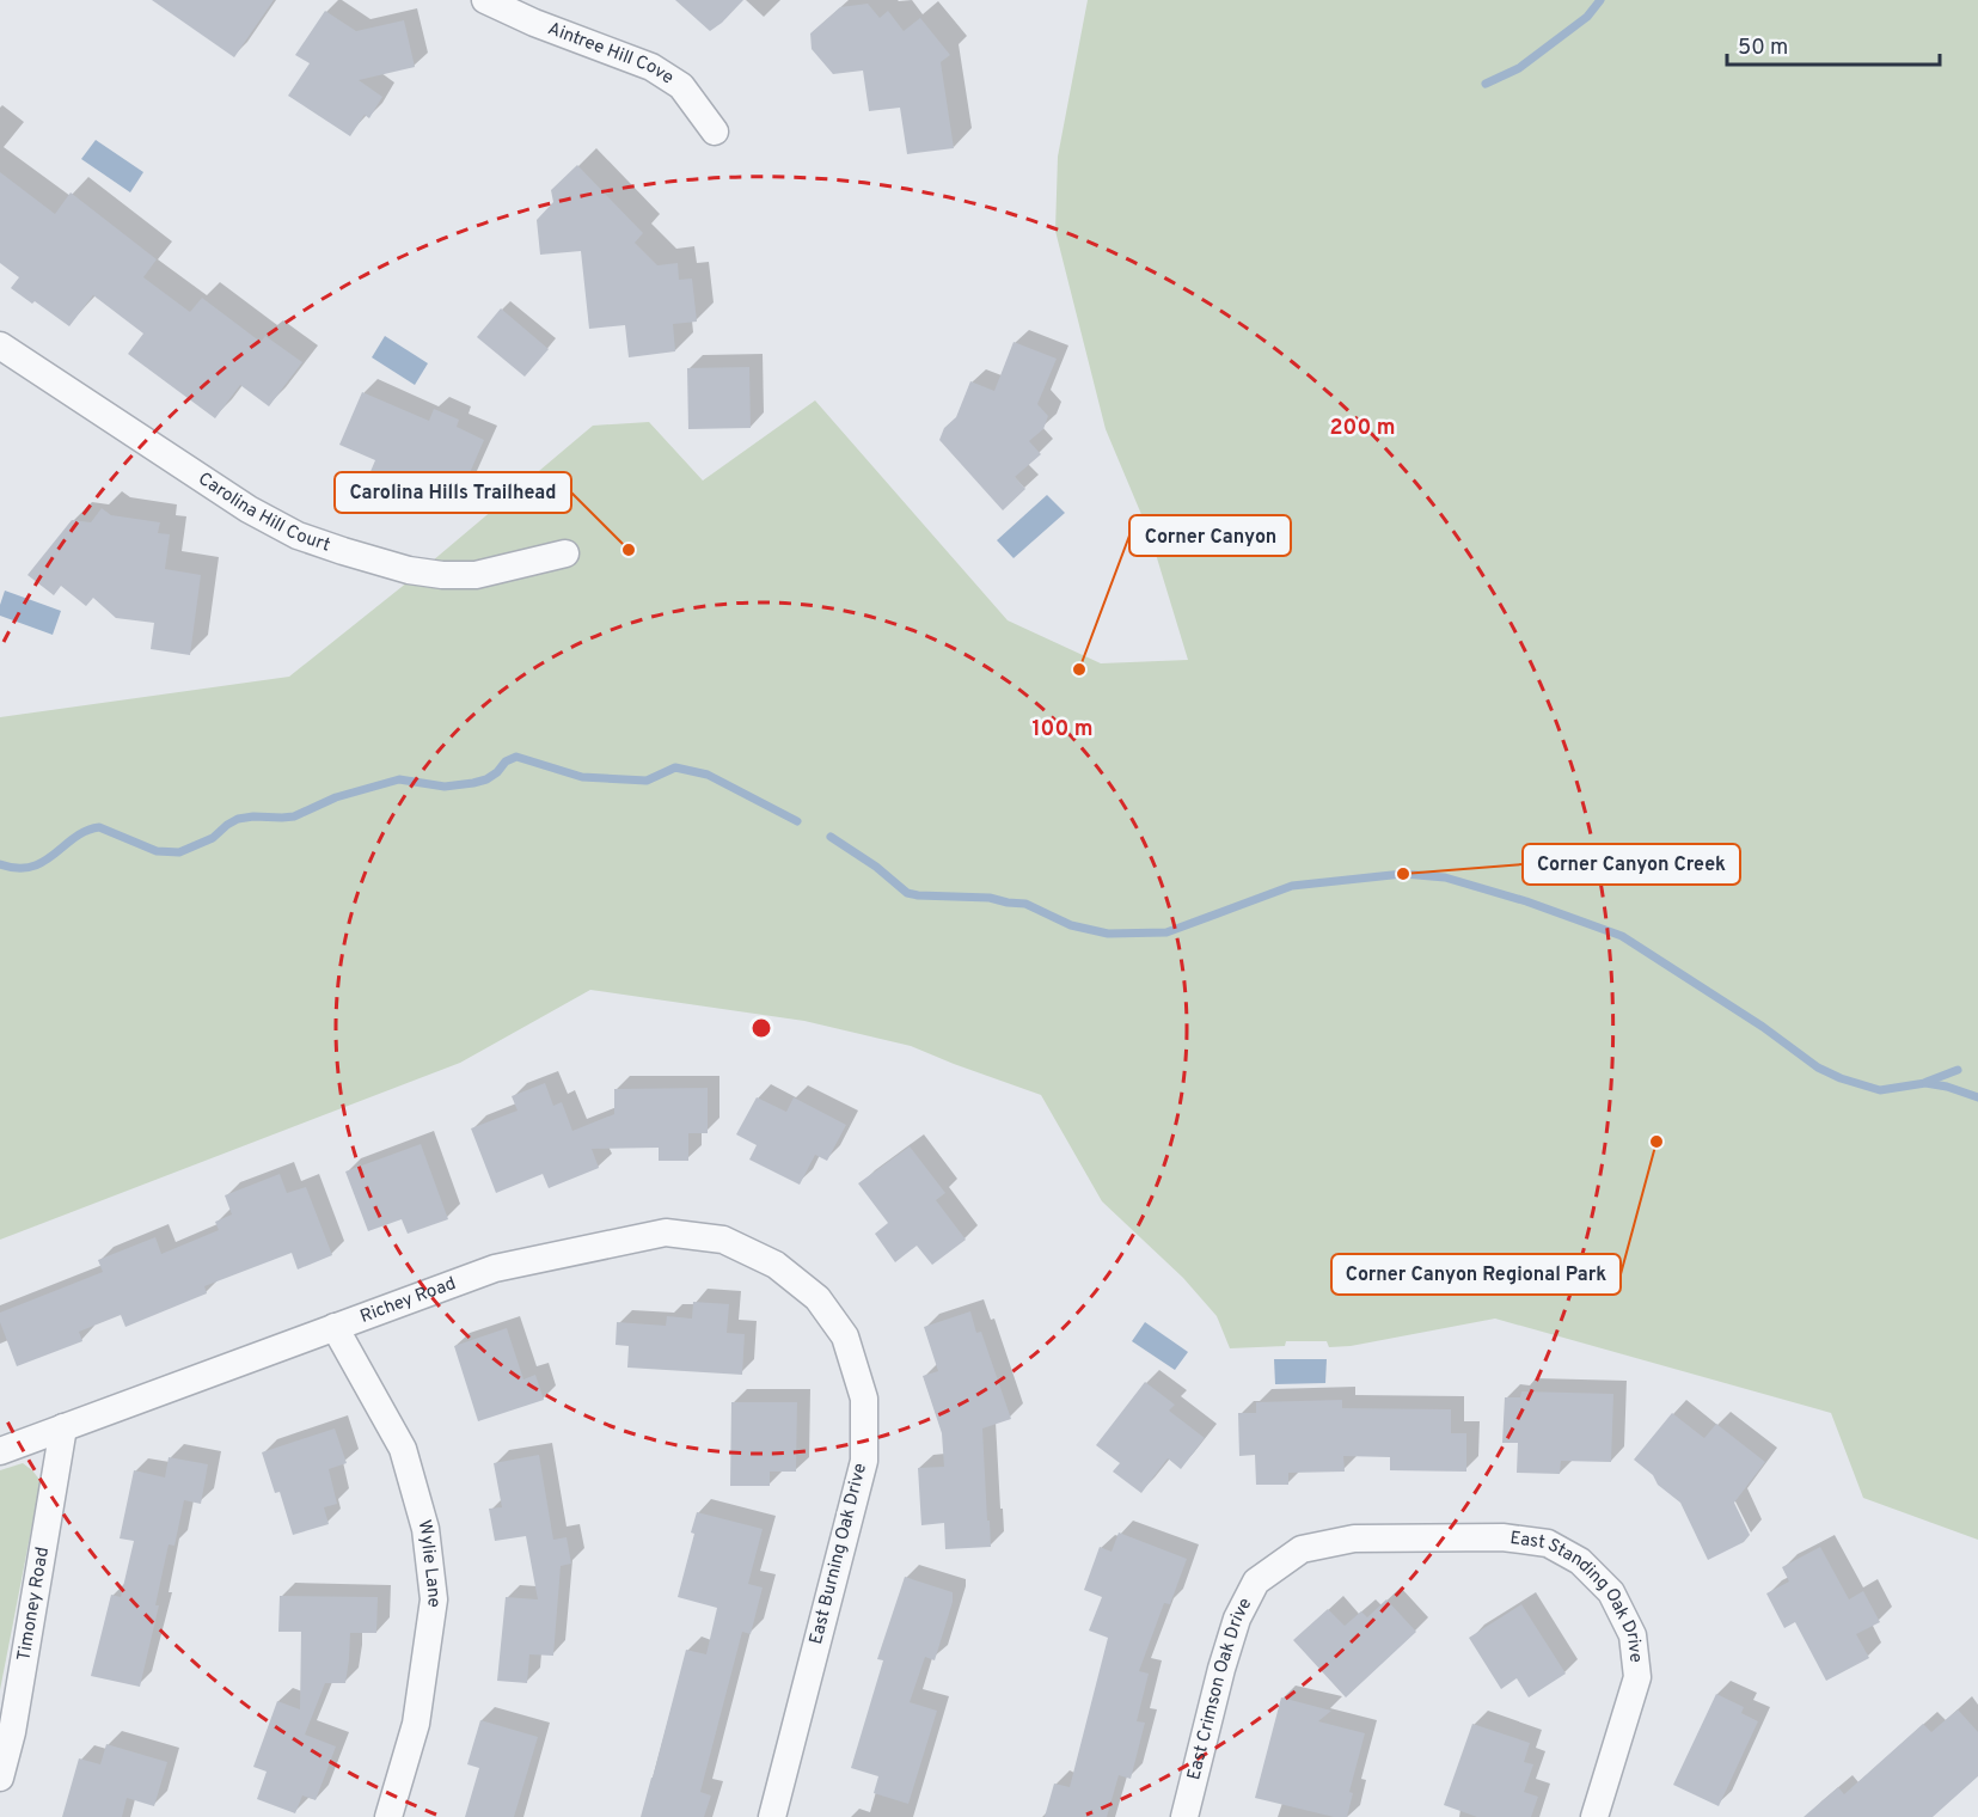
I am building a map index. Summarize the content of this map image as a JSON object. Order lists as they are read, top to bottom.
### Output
{
  "streets": {
    "street": [
      "Aintree Hill Cove",
      "Carolina Hill Court",
      "Richey Road",
      "East Burning Oak Drive",
      "Wylie Lane",
      "Timoney Road",
      "East Standing Oak Drive",
      "East Crimson Oak Drive"
    ]
  },
  "crossings": [
    ["Richey Road", "East Burning Oak Drive"],
    ["Richey Road", "Wylie Lane"],
    ["Richey Road", "Timoney Road"],
    ["East Standing Oak Drive", "East Crimson Oak Drive"]
  ],
  "places": [
    "Carolina Hills Trailhead",
    "Corner Canyon",
    "Corner Canyon Creek",
    "Corner Canyon Regional Park"
  ],
  "scale_bar": "50 m",
  "rings": ["200 m", "100 m"]
}
